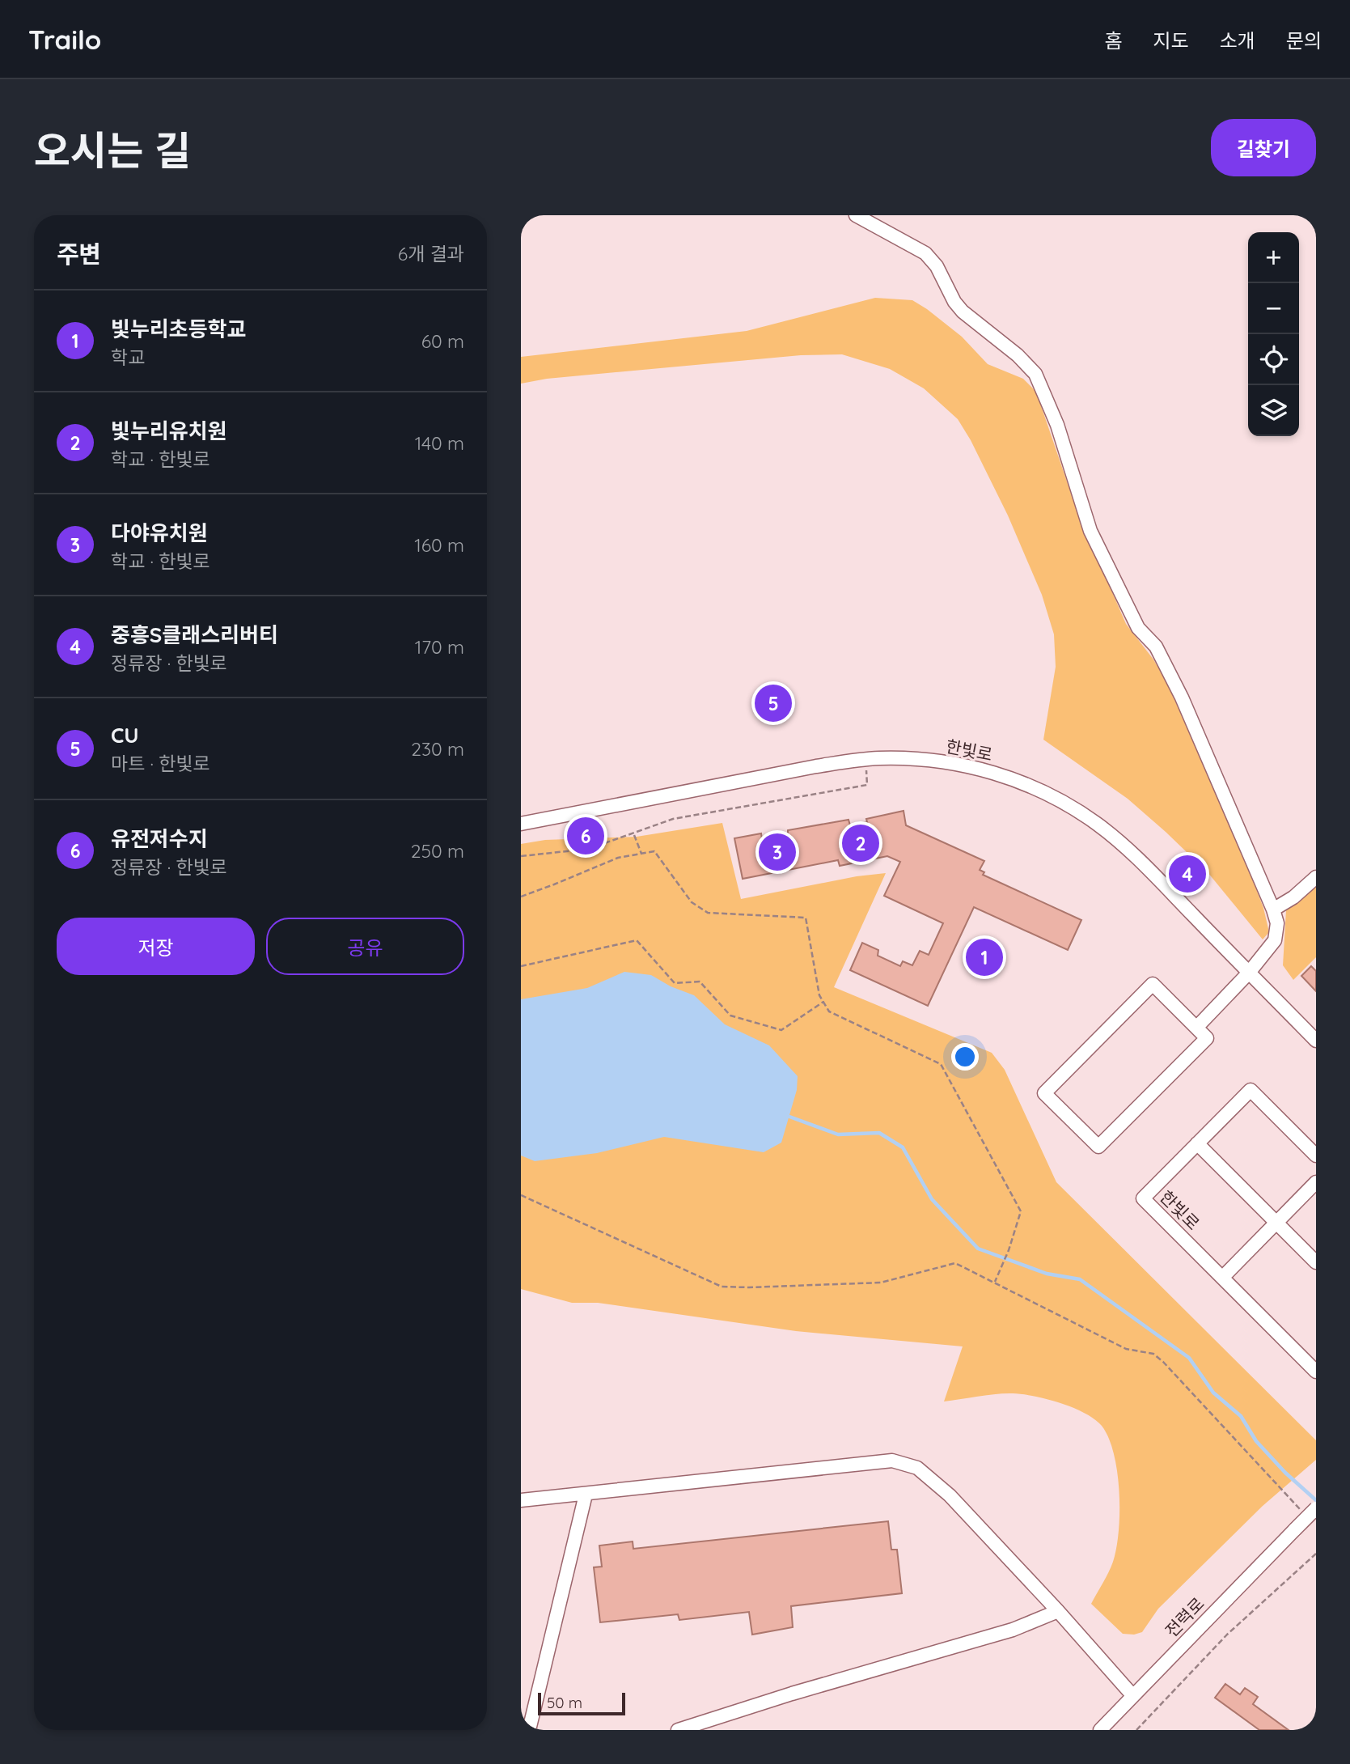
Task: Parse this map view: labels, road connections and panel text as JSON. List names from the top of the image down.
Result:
{
  "streets": {
    "street": ["한빛로", "전력로"]
  },
  "scale_bar": "50 m",
  "page": {
    "header": "Trailo",
    "nav": [
      "홈",
      "지도",
      "소개",
      "문의"
    ],
    "title": "오시는 길",
    "buttons": [
      "길찾기",
      ["저장", "공유"]
    ],
    "heading": ["주변", "6개 결과"],
    "map_buttons": ["+", "−"],
    "list": [
      {
        "mark": "1",
        "name": "빛누리초등학교",
        "note": "학교",
        "value": "60 m"
      },
      {
        "mark": "2",
        "name": "빛누리유치원",
        "note": "학교 · 한빛로",
        "value": "140 m"
      },
      {
        "mark": "3",
        "name": "다야유치원",
        "note": "학교 · 한빛로",
        "value": "160 m"
      },
      {
        "mark": "4",
        "name": "중흥S클래스리버티",
        "note": "정류장 · 한빛로",
        "value": "170 m"
      },
      {
        "mark": "5",
        "name": "CU",
        "note": "마트 · 한빛로",
        "value": "230 m"
      },
      {
        "mark": "6",
        "name": "유전저수지",
        "note": "정류장 · 한빛로",
        "value": "250 m"
      }
    ],
    "pins": [
      "5",
      "6",
      "2",
      "3",
      "4",
      "1"
    ],
    "scale": "50 m"
  }
}
